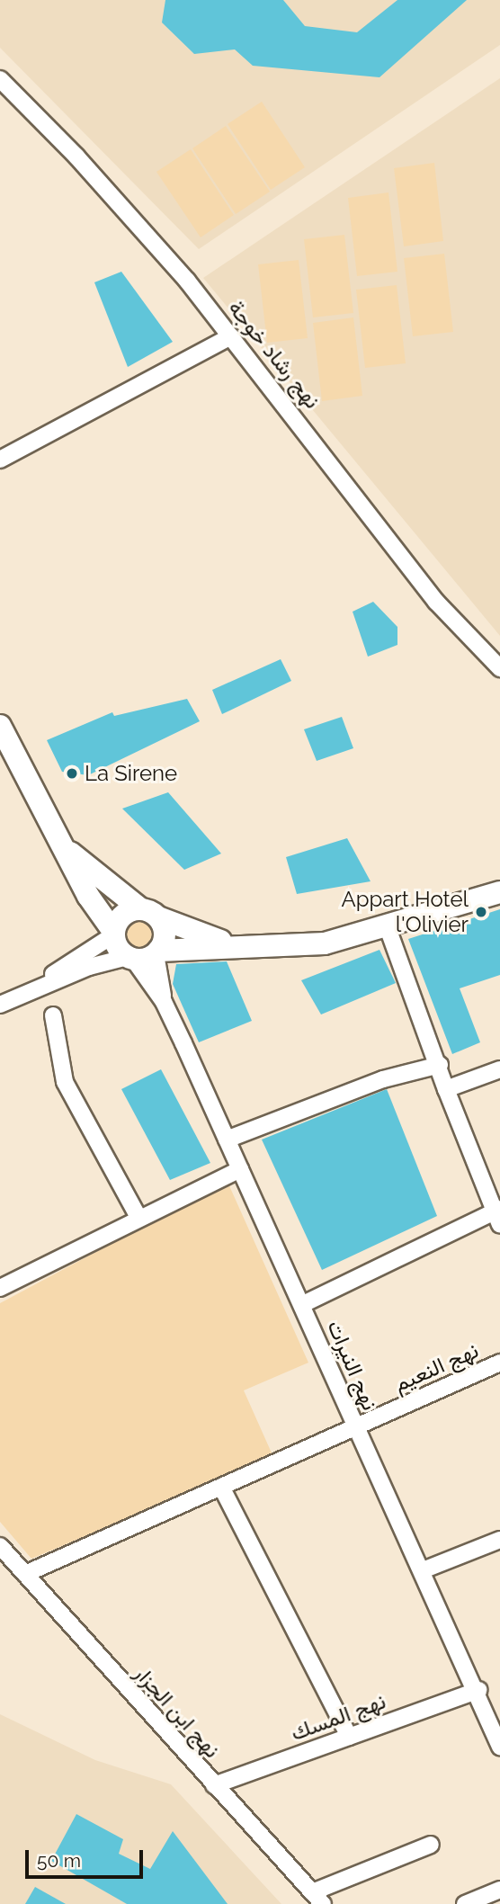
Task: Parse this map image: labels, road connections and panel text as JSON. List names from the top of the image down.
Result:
{
  "streets": {
    "street": [
      "نهج رشاد خوجة",
      "نهج النيرات",
      "نهج النعيم",
      "نهج ابن الجزار",
      "نهج المسك"
    ]
  },
  "crossings": [
    ["نهج النيرات", "نهج النعيم"],
    ["نهج النيرات", "نهج المسك"],
    ["نهج النعيم", "نهج ابن الجزار"],
    ["نهج ابن الجزار", "نهج المسك"]
  ],
  "places": ["La Sirene", "Appart Hotel l'Olivier"],
  "scale_bar": "50 m"
}
